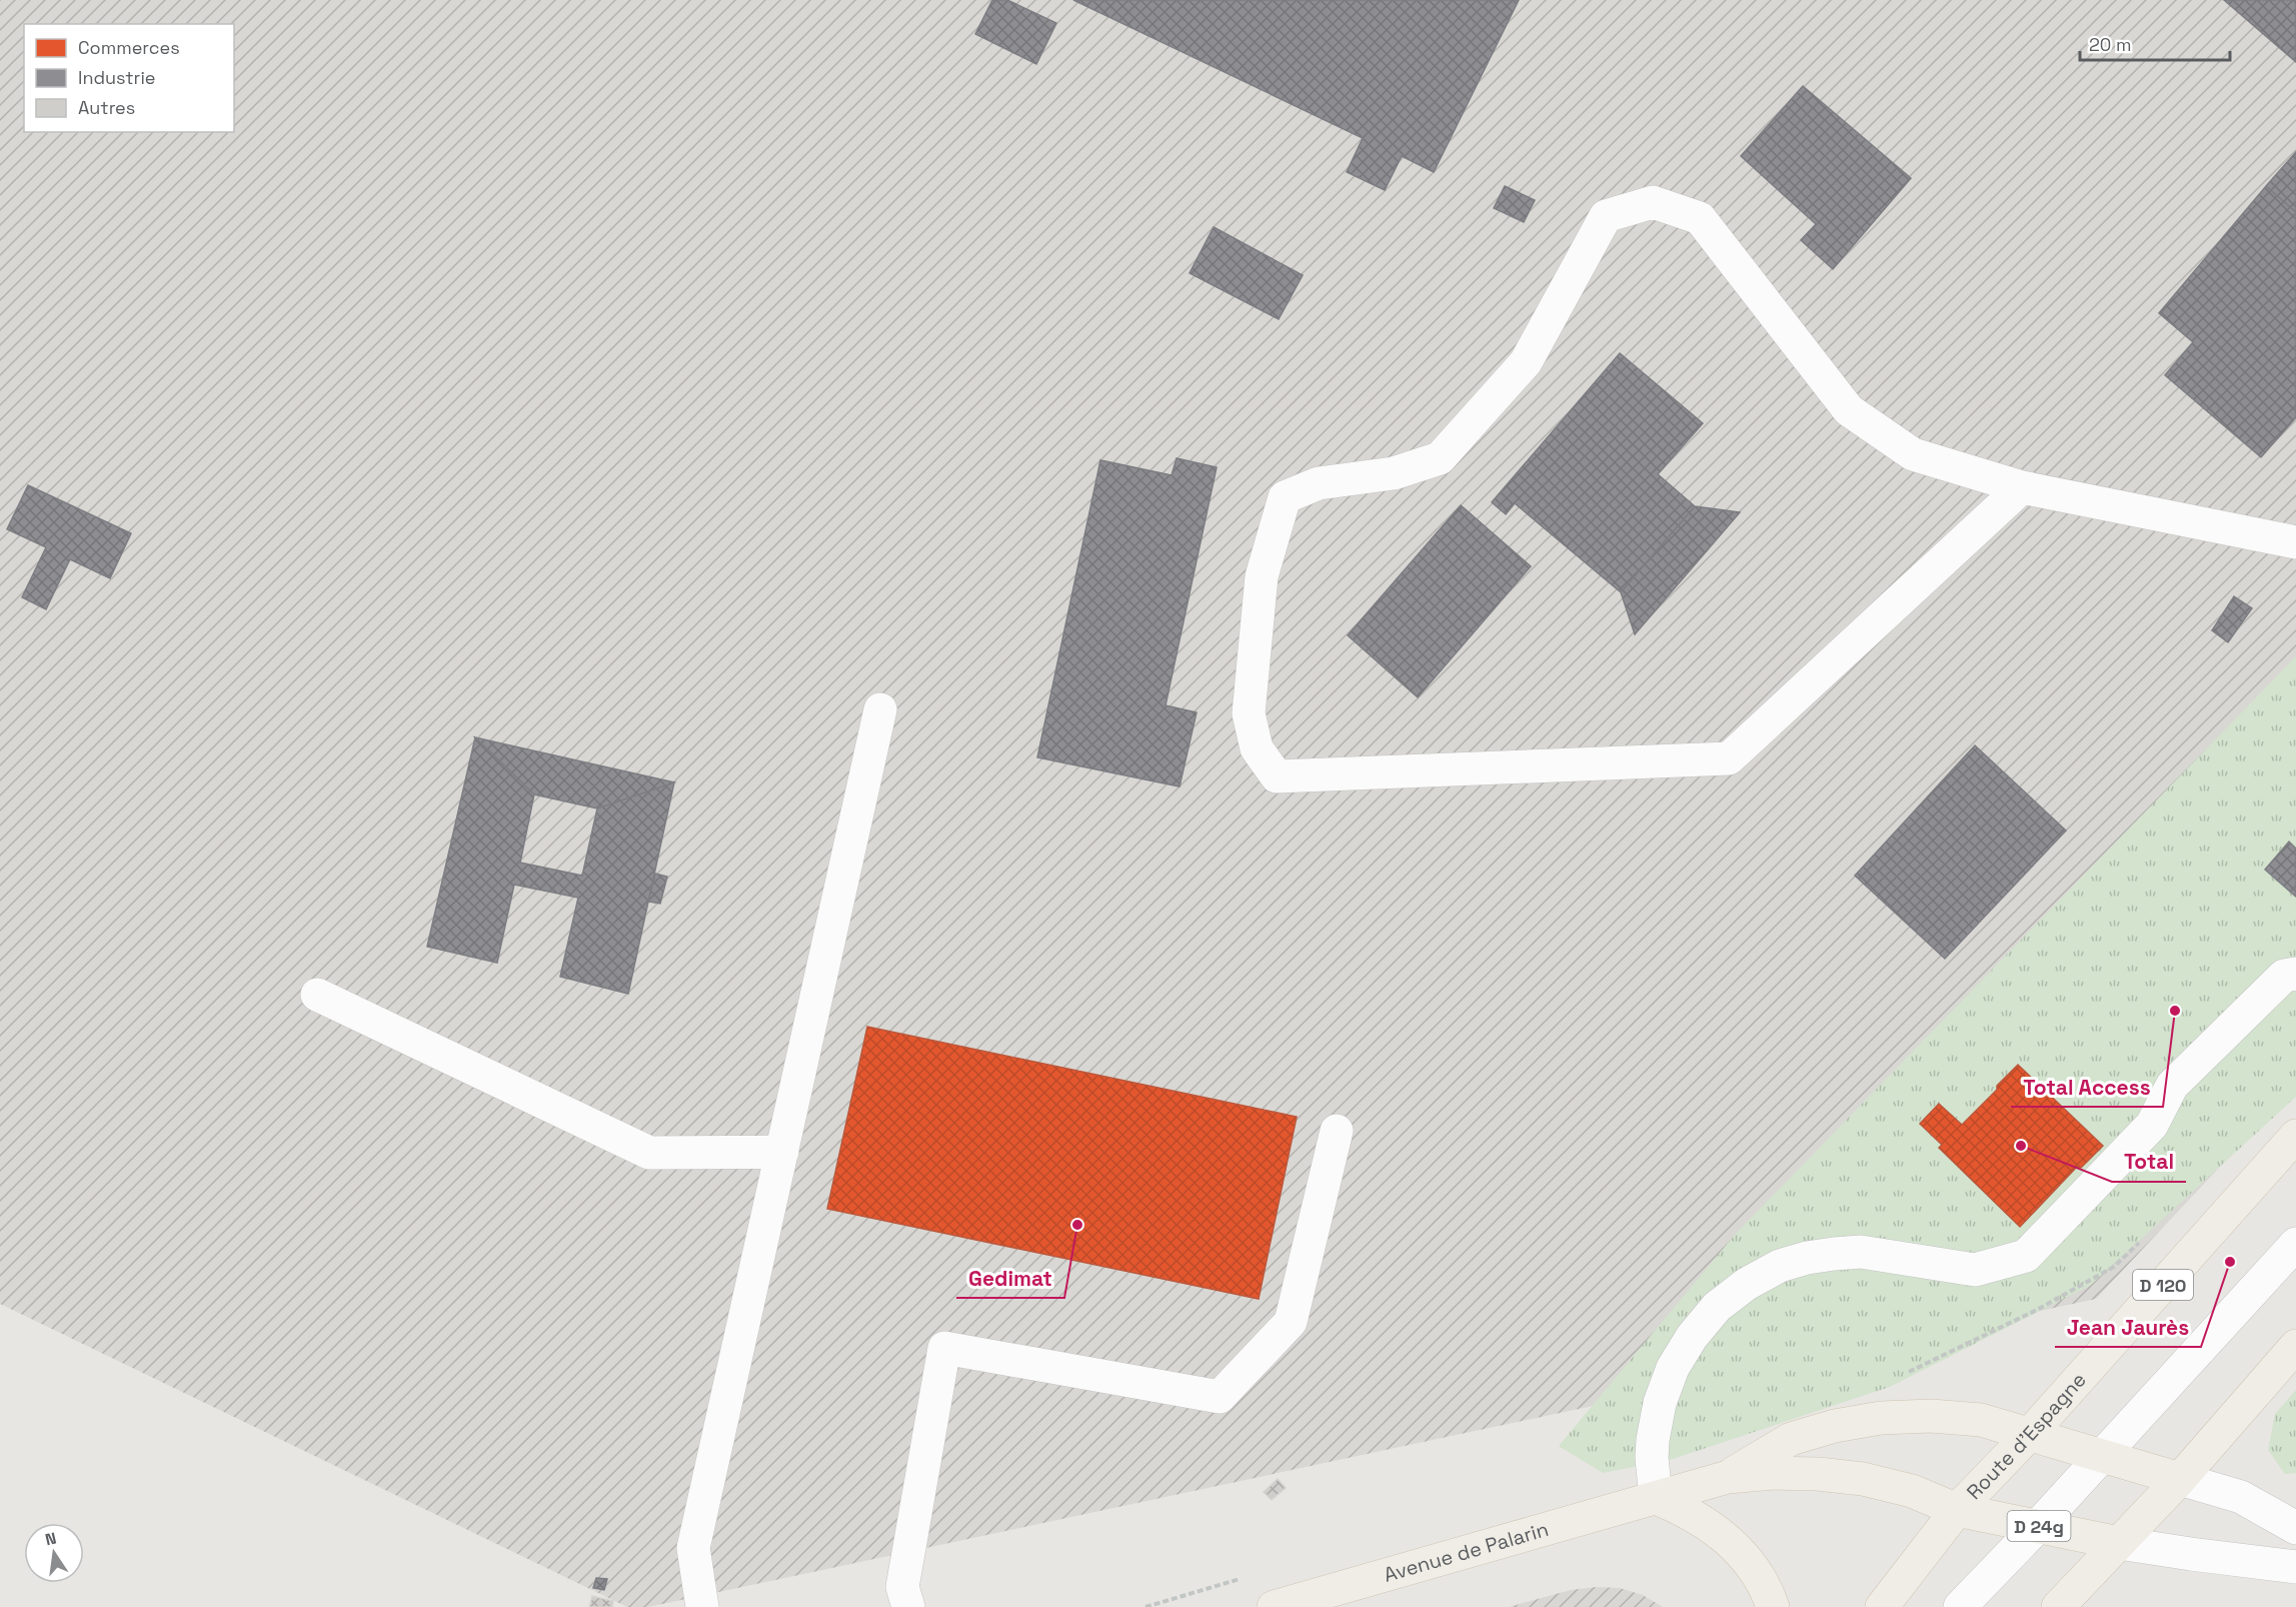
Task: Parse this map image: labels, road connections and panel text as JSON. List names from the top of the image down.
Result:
{
  "streets": {
    "main road": [
      "D 120",
      "Route d'Espagne",
      "D 24g",
      "Avenue de Palarin"
    ]
  },
  "crossings": [
    ["Route d'Espagne", "D 24g"],
    ["Route d'Espagne", "Avenue de Palarin"],
    ["D 24g", "Avenue de Palarin"]
  ],
  "places": [
    "Total Access",
    "Total",
    "Gedimat",
    "Jean Jaurès"
  ],
  "legend": ["Commerces", "Industrie", "Autres"],
  "scale_bar": "20 m",
  "north": "top"
}
